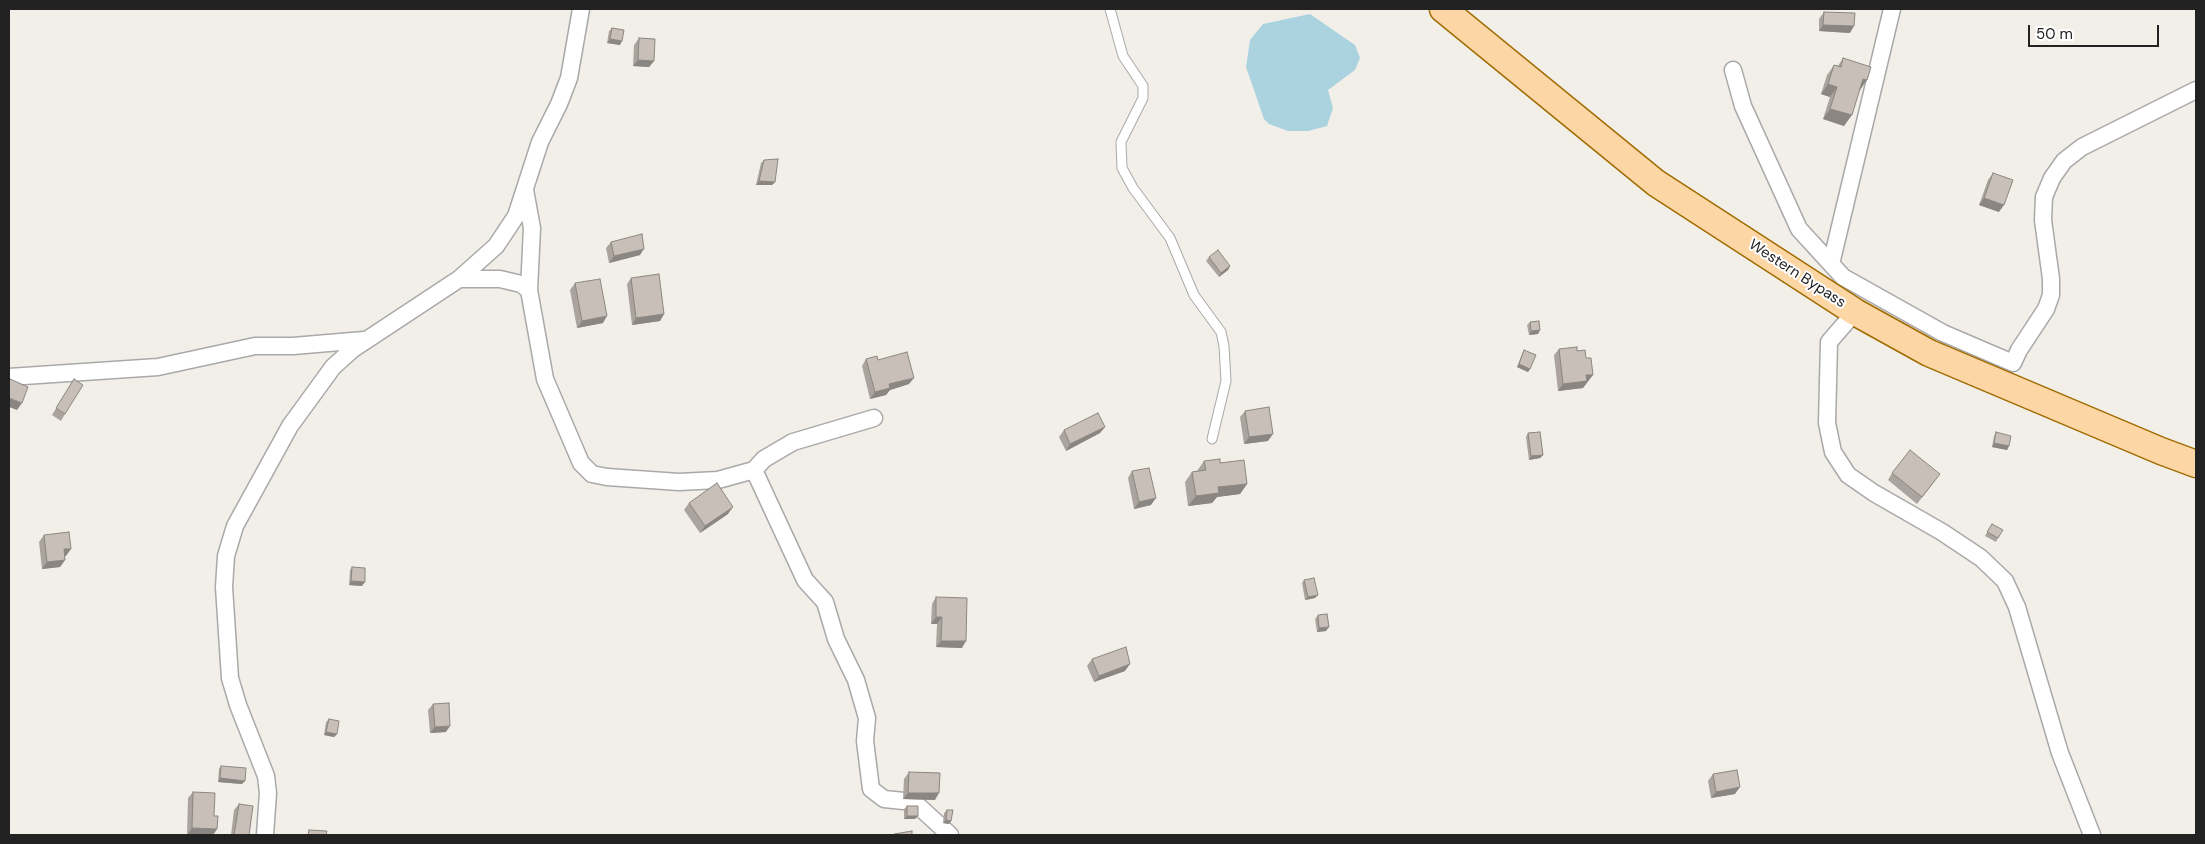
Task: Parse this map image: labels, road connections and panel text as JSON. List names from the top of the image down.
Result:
{
  "streets": {
    "main road": ["Western Bypass"]
  },
  "scale_bar": "50 m"
}
